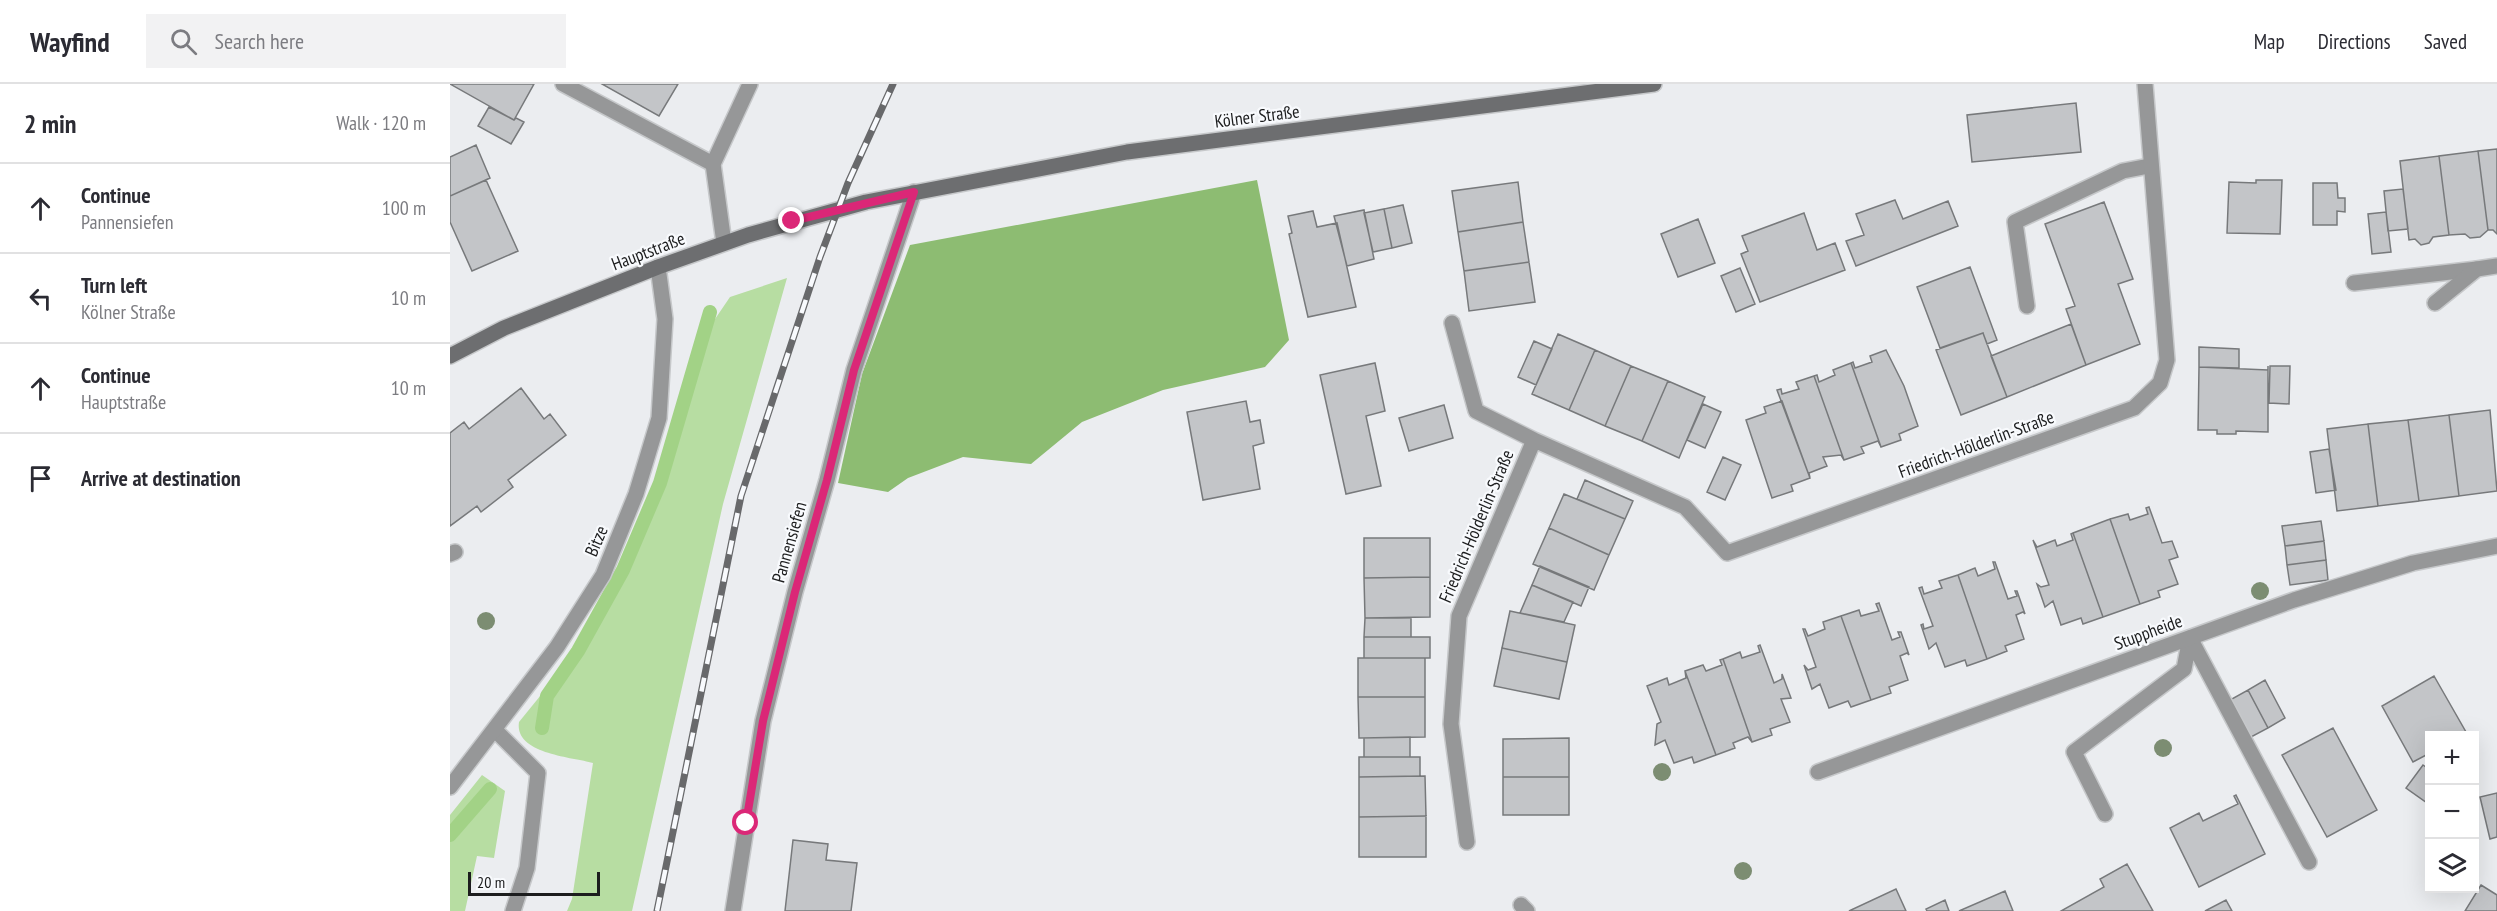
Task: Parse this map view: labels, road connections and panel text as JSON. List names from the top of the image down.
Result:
{
  "streets": {
    "main road": ["Kölner Straße", "Hauptstraße"],
    "street": [
      "Friedrich-Hölderlin-Straße",
      "Bitze",
      "Pannensiefen",
      "Stuppheide"
    ]
  },
  "crossings": [
    ["Kölner Straße", "Hauptstraße"],
    ["Kölner Straße", "Pannensiefen"],
    ["Hauptstraße", "Bitze"]
  ],
  "scale_bar": "20 m",
  "page": {
    "header": "Wayfind",
    "search": "Search here",
    "nav": ["Map", "Directions", "Saved"],
    "heading": ["2 min", "Walk · 120 m"],
    "list": [
      ["Continue", "Pannensiefen", "100 m"],
      ["Turn left", "Kölner Straße", "10 m"],
      ["Continue", "Hauptstraße", "10 m"],
      "Arrive at destination"
    ],
    "map_buttons": ["+", "−"],
    "scale": "20 m"
  }
}
